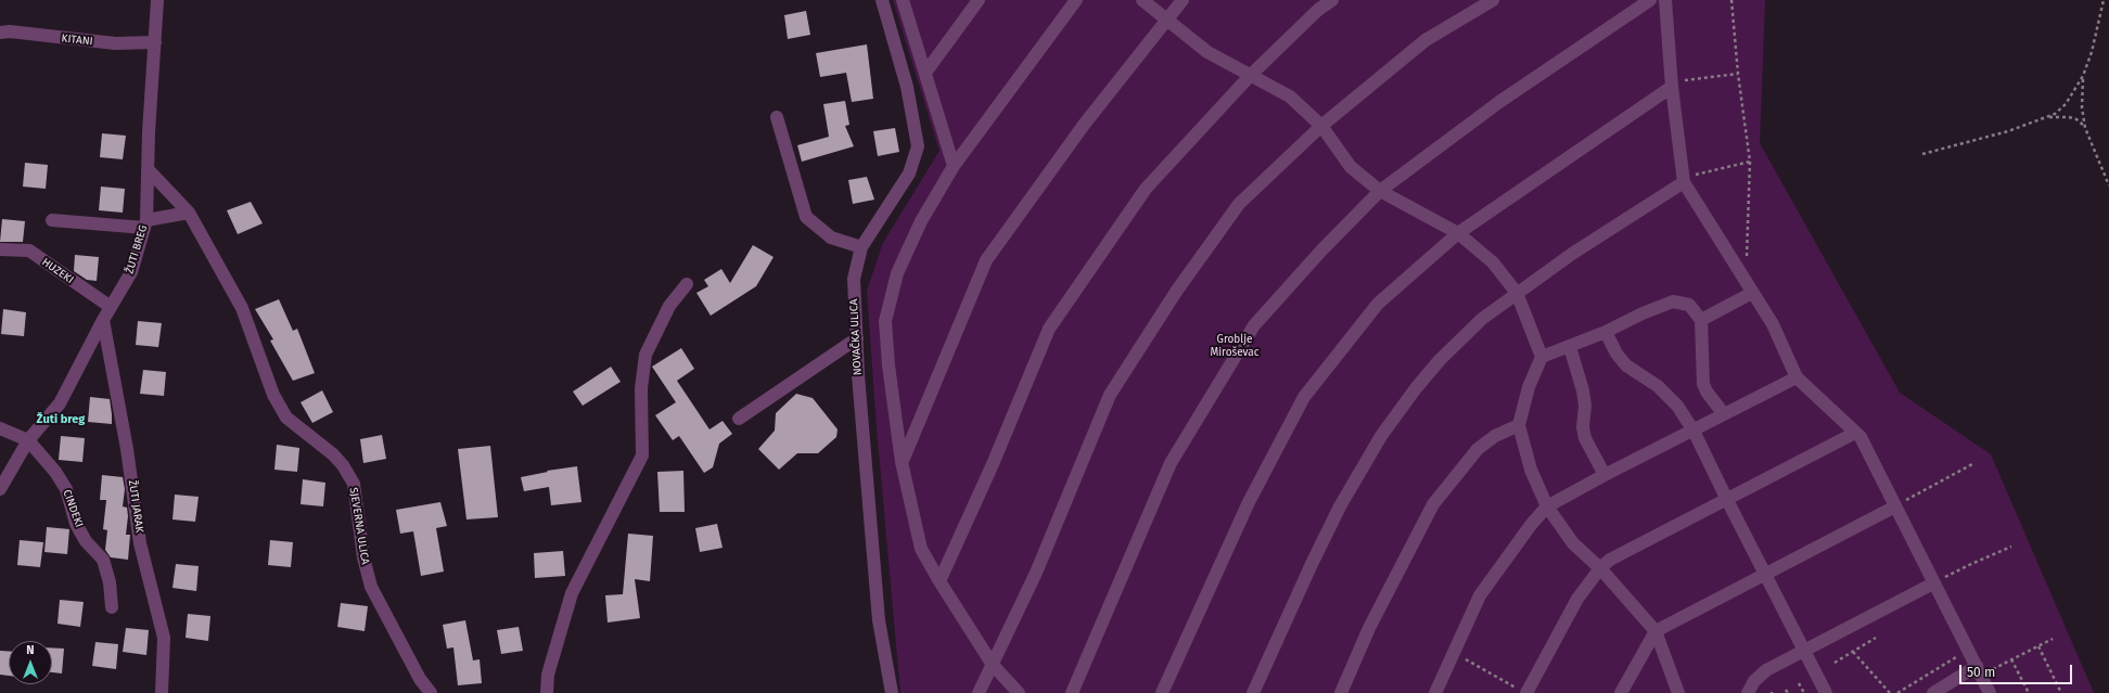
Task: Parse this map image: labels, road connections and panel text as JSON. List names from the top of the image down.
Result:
{
  "streets": {
    "street": [
      "KITANI",
      "ŽUTI BREG",
      "HUZEKI",
      "NOVAČKA ULICA",
      "ŽUTI JARAK",
      "CINDEKI",
      "SJEVERNA ULICA"
    ]
  },
  "crossings": [
    ["KITANI", "ŽUTI BREG"],
    ["ŽUTI BREG", "HUZEKI"],
    ["ŽUTI BREG", "ŽUTI JARAK"],
    ["ŽUTI BREG", "CINDEKI"],
    ["ŽUTI BREG", "SJEVERNA ULICA"]
  ],
  "districts": ["Žuti breg"],
  "parks": ["Groblje Miroševac"],
  "scale_bar": "50 m",
  "north": "top"
}
